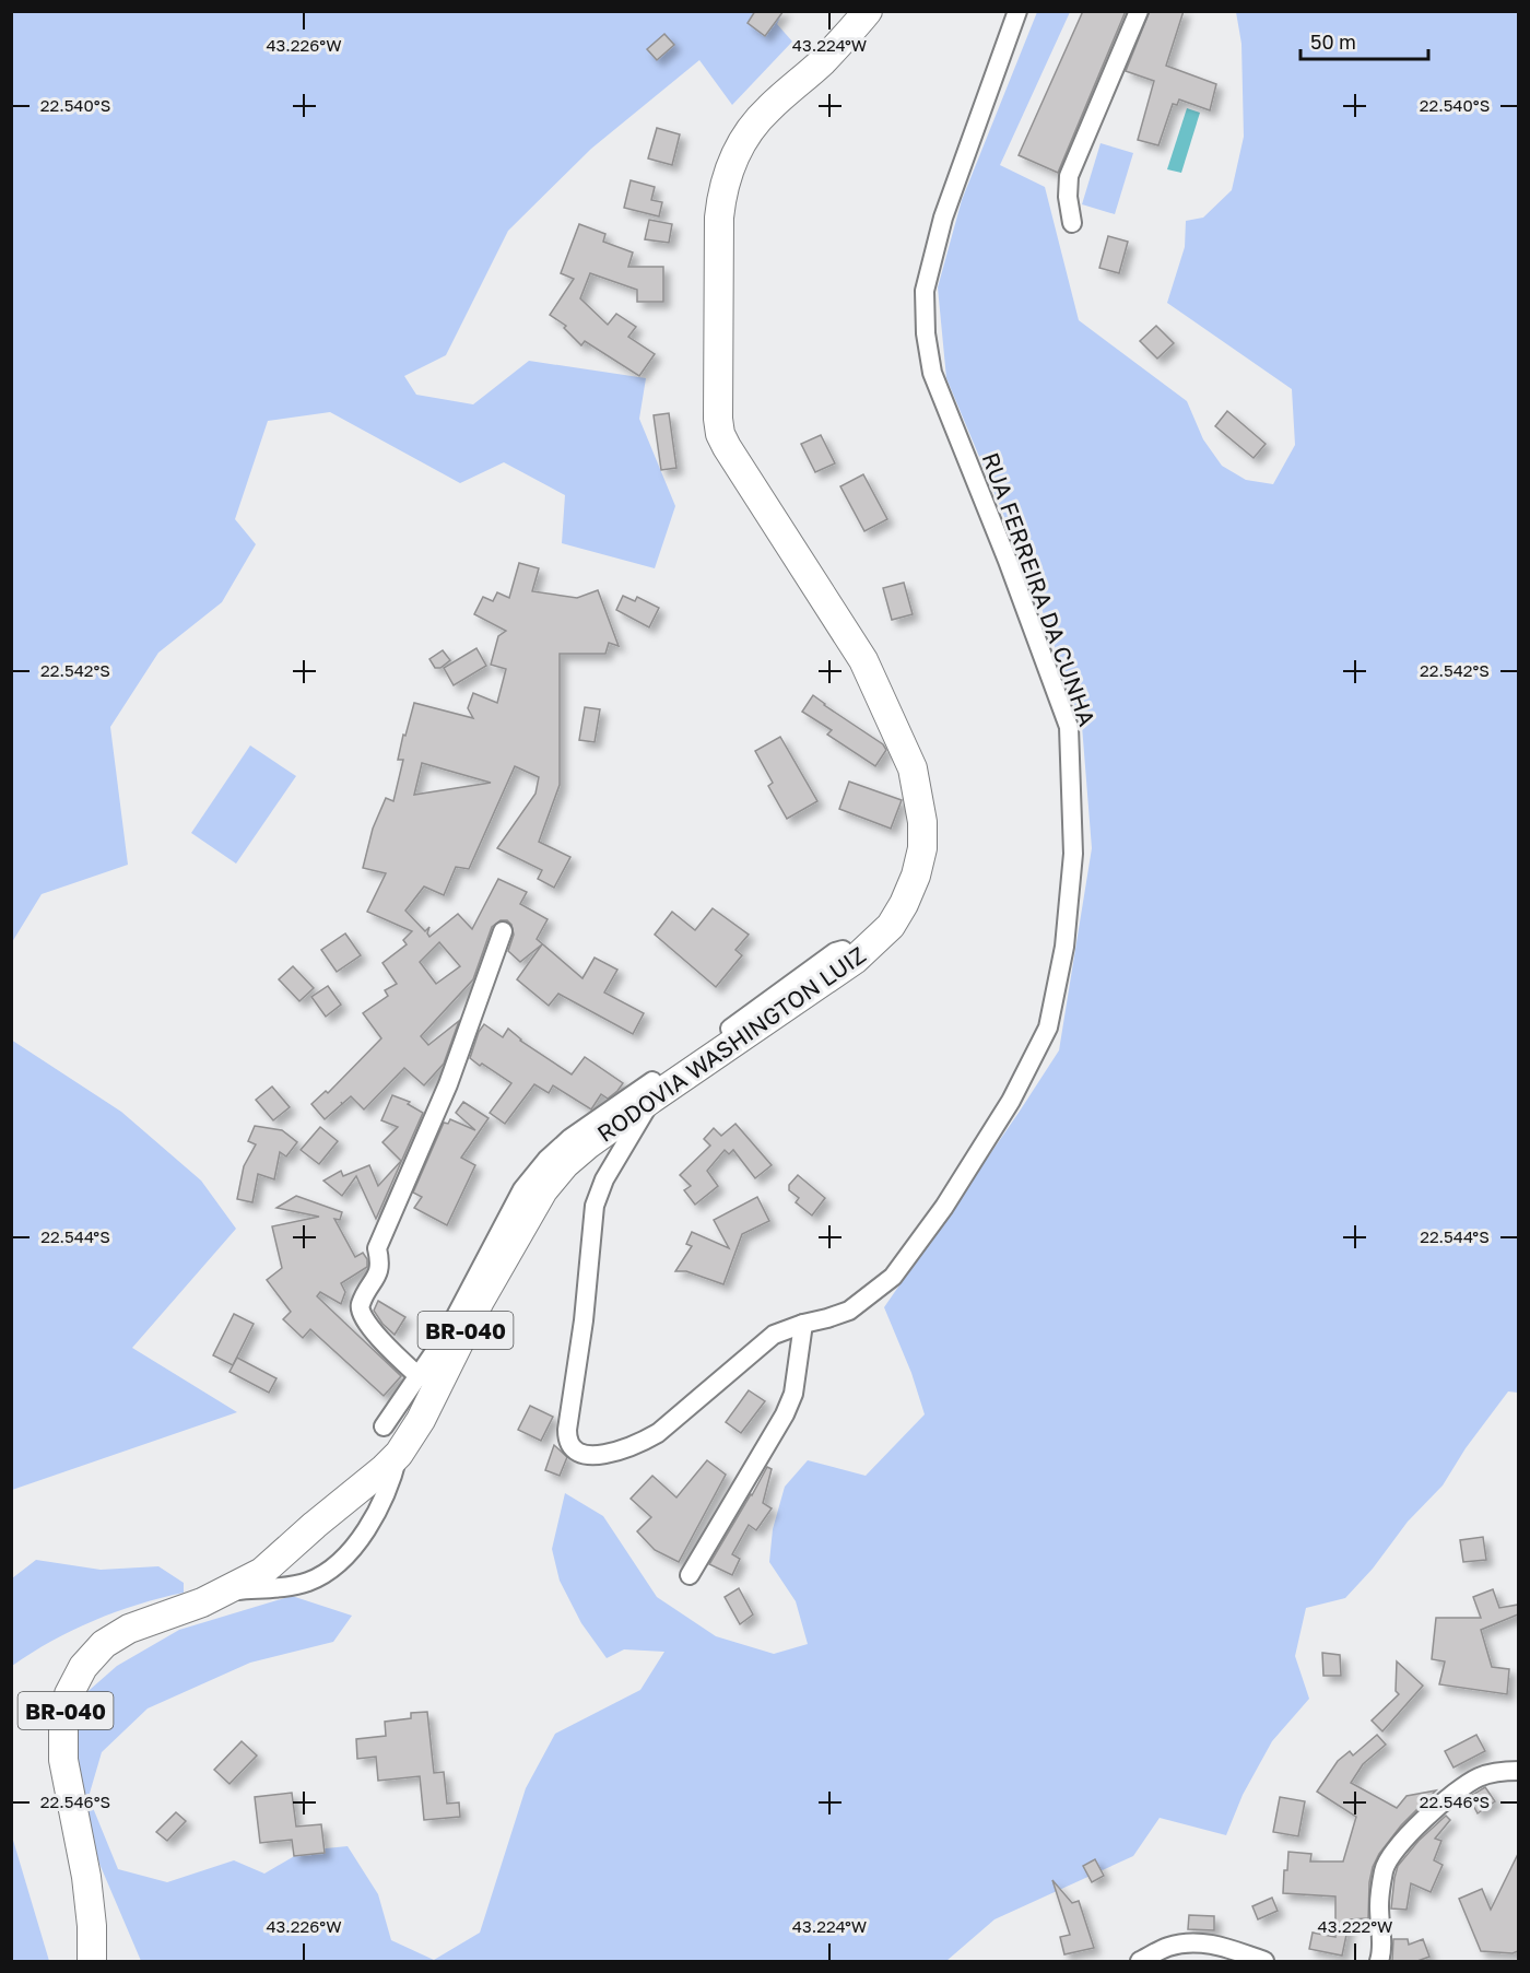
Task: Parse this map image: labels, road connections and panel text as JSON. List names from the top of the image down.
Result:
{
  "streets": {
    "highway": ["RODOVIA WASHINGTON LUIZ", "BR-040"],
    "street": ["RUA FERREIRA DA CUNHA"]
  },
  "crossings": [
    ["RUA FERREIRA DA CUNHA", "RODOVIA WASHINGTON LUIZ"]
  ],
  "scale_bar": "50 m",
  "coordinates": [
    "43.226°W",
    "43.224°W",
    "22.540°S",
    "22.542°S",
    "22.544°S",
    "22.546°S",
    "43.222°W"
  ]
}
